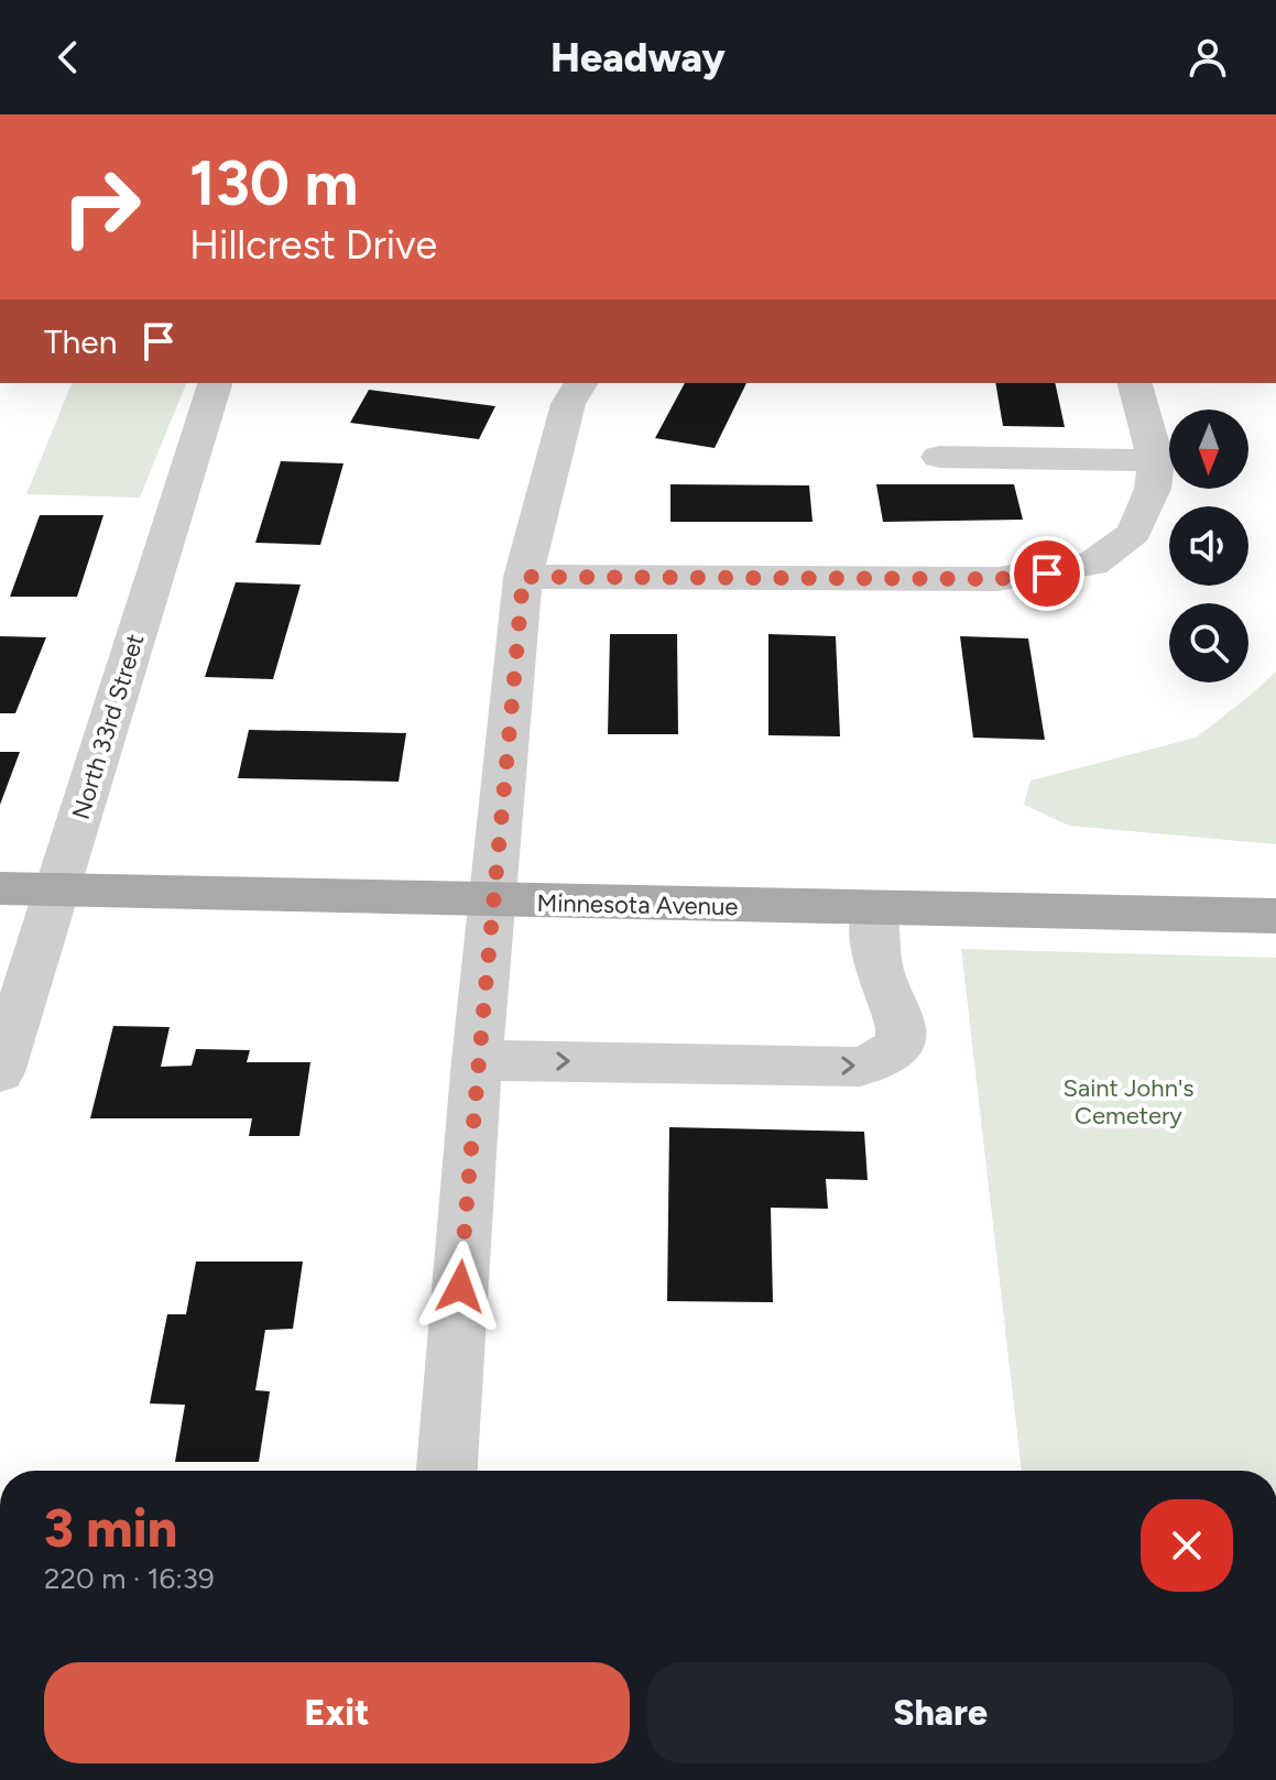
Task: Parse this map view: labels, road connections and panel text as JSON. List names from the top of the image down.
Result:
{
  "streets": {
    "main road": ["Minnesota Avenue"],
    "street": ["North 33rd Street"]
  },
  "crossings": [
    ["North 33rd Street", "Minnesota Avenue"]
  ],
  "parks": ["Saint John's Cemetery"],
  "north": "bottom",
  "page": {
    "header": "Headway",
    "turn": ["130 m", "Hillcrest Drive"],
    "then": "Then",
    "heading": ["3 min", "220 m · 16:39"],
    "buttons": ["Exit", "Share"]
  }
}
